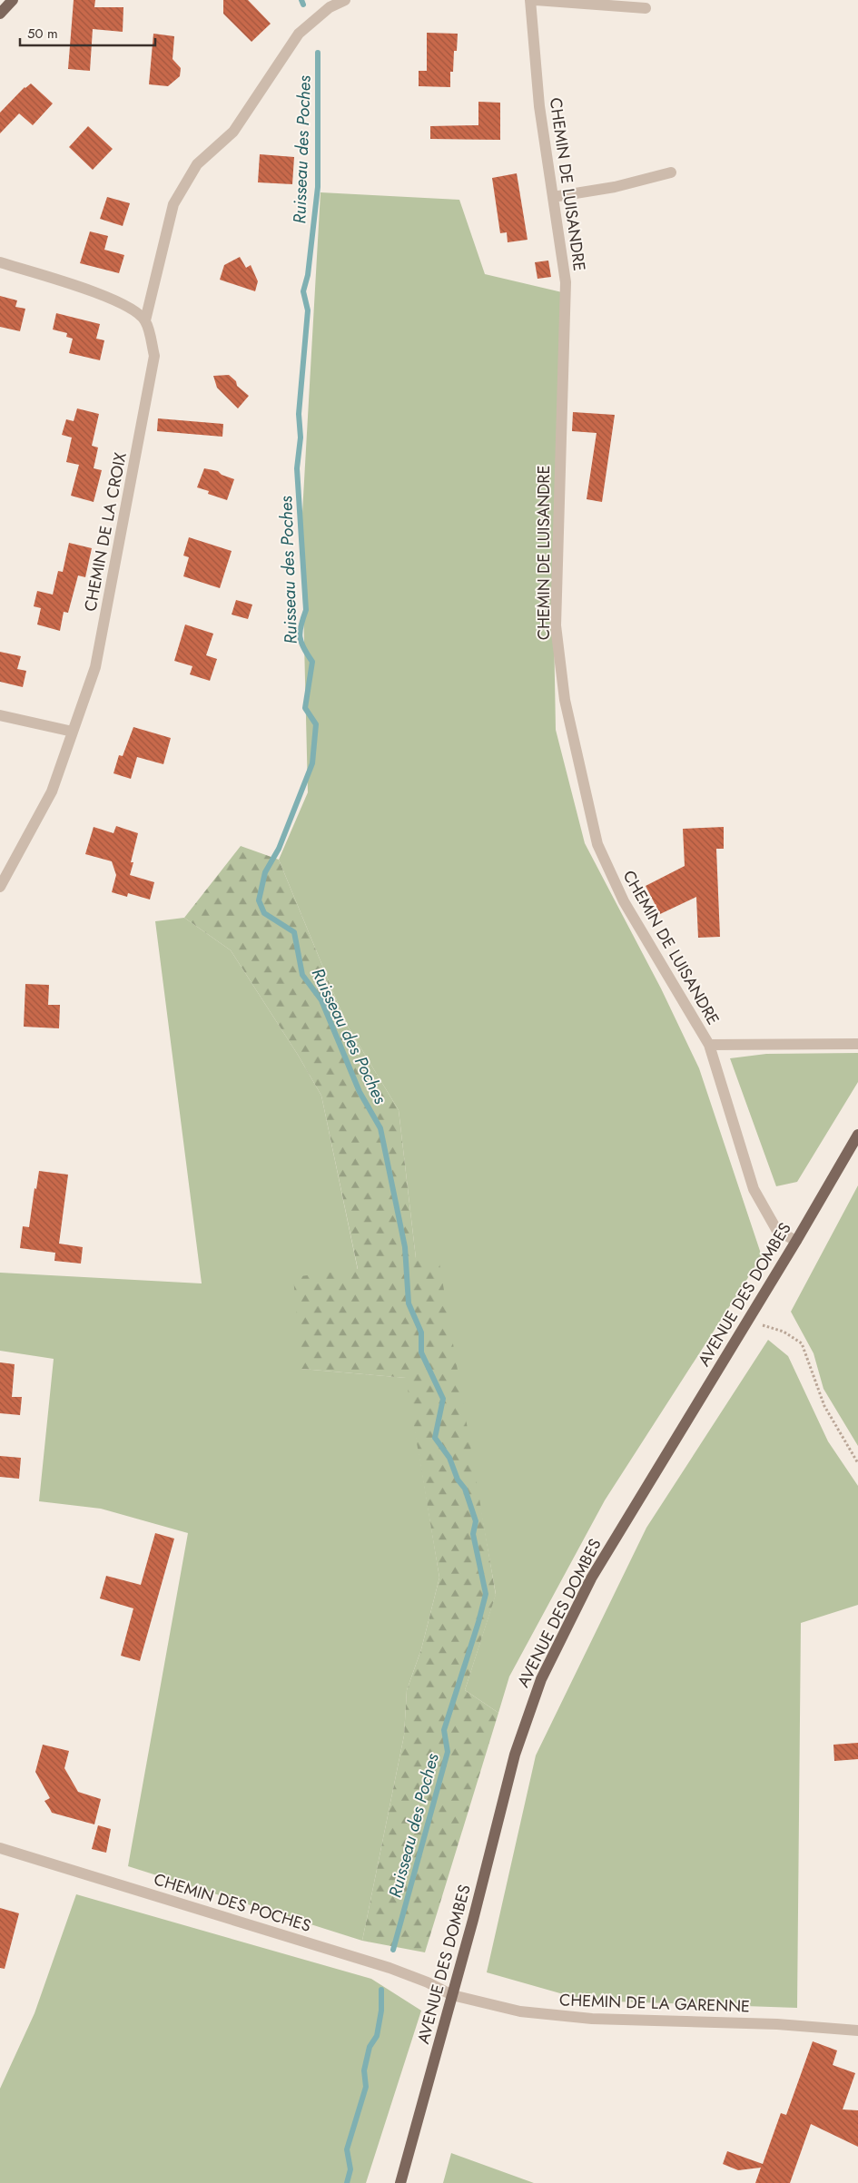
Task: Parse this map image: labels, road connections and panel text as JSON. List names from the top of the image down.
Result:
{
  "streets": {
    "main road": ["AVENUE DES DOMBES"],
    "street": [
      "CHEMIN DE LUISANDRE",
      "CHEMIN DE LA CROIX",
      "CHEMIN DES POCHES",
      "CHEMIN DE LA GARENNE"
    ]
  },
  "crossings": [
    ["CHEMIN DE LUISANDRE", "AVENUE DES DOMBES"],
    ["AVENUE DES DOMBES", "CHEMIN DES POCHES"],
    ["AVENUE DES DOMBES", "CHEMIN DE LA GARENNE"],
    ["CHEMIN DES POCHES", "CHEMIN DE LA GARENNE"]
  ],
  "water": ["Ruisseau des Poches"],
  "scale_bar": "50 m"
}
